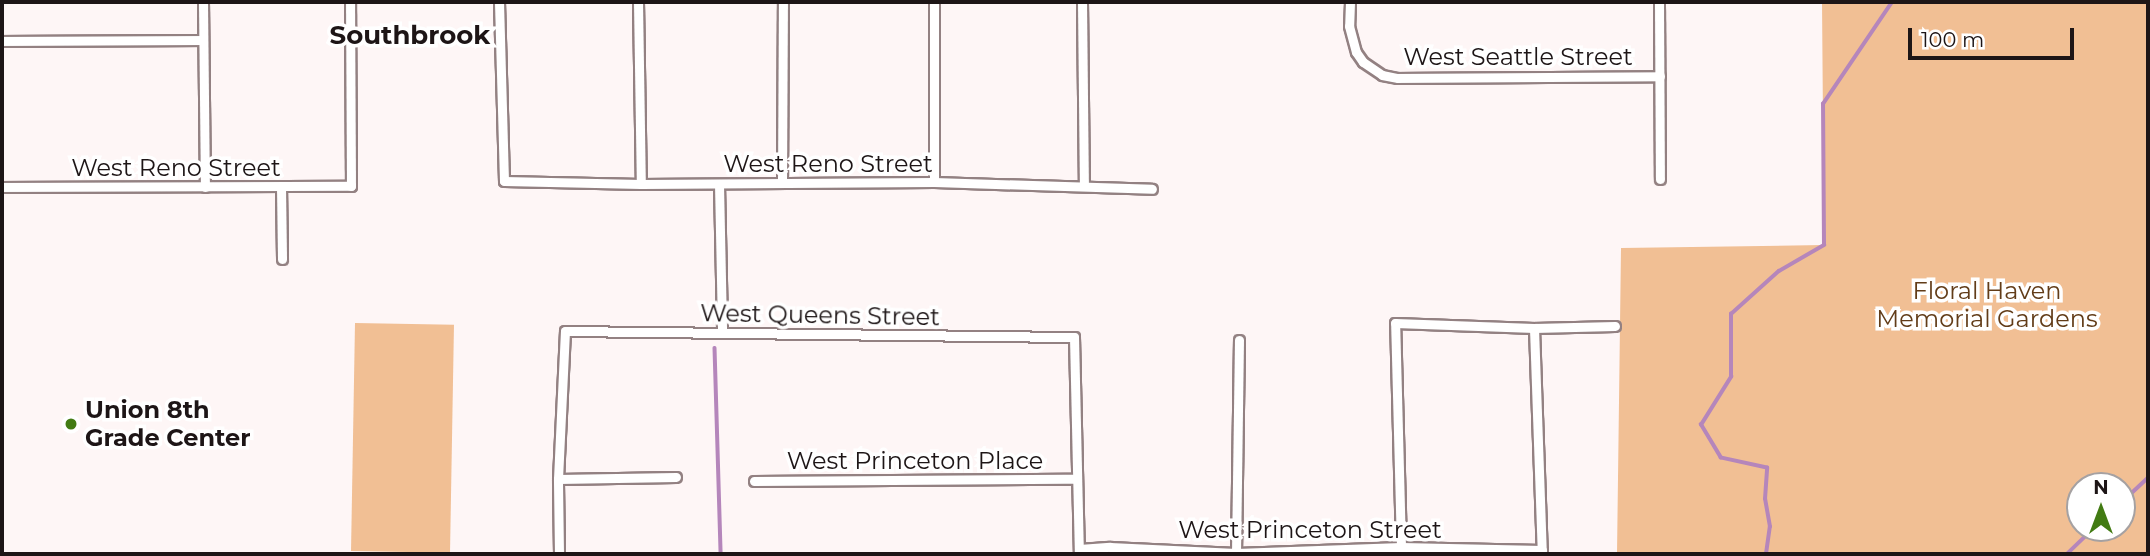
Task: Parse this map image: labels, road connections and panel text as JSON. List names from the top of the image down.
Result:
{
  "streets": {
    "street": [
      "West Seattle Street",
      "West Reno Street",
      "West Queens Street",
      "West Princeton Place",
      "West Princeton Street"
    ]
  },
  "crossings": [
    ["West Queens Street", "West Princeton Place"]
  ],
  "districts": ["Southbrook"],
  "parks": ["Floral Haven Memorial Gardens"],
  "places": ["Union 8th Grade Center"],
  "scale_bar": "100 m",
  "north": "top"
}
